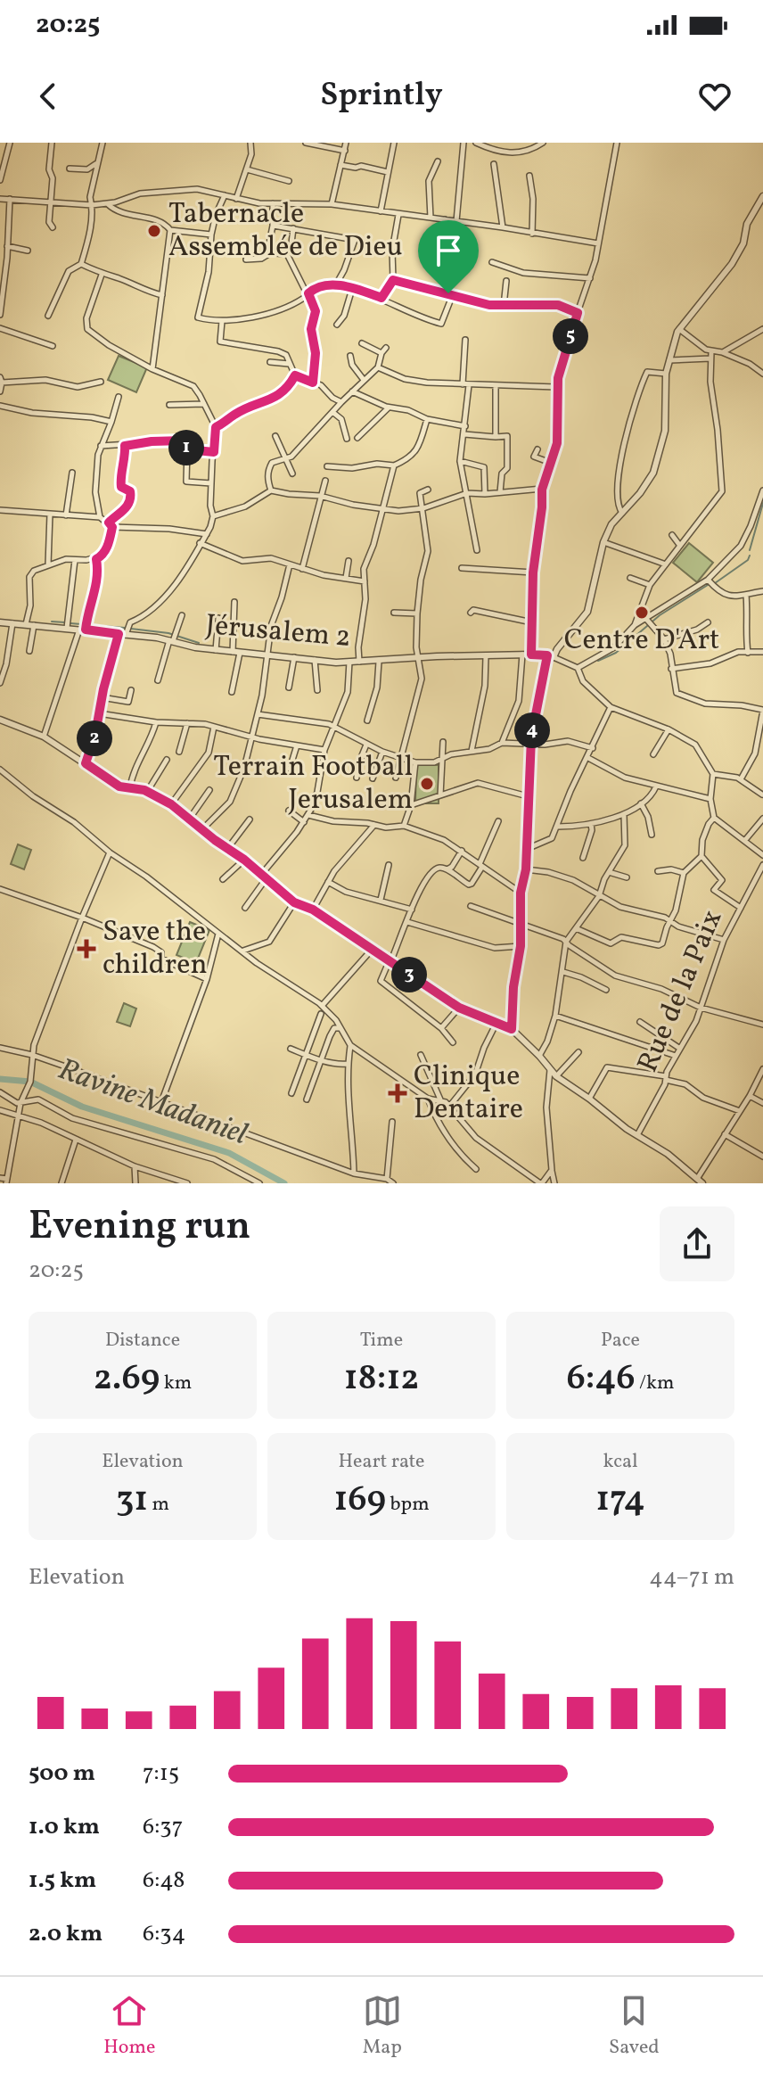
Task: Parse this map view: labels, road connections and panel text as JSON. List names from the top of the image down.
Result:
{
  "streets": {
    "street": ["Jérusalem 2", "Rue de la Paix"]
  },
  "water": ["Ravine Madaniel"],
  "places": {
    "other": ["Tabernacle Assemblée de Dieu", "Centre D'Art", "Terrain Football Jerusalem"],
    "health": ["Save the children", "Clinique Dentaire"]
  },
  "page": {
    "status": "20:25",
    "header": "Sprintly",
    "pins": [
      "5",
      "1",
      "4",
      "2",
      "3"
    ],
    "heading": ["Evening run", "20:25"],
    "stats": [
      ["Distance", "2.69 km"],
      ["Time", "18:12"],
      ["Pace", "6:46 /km"],
      ["Elevation", "31 m"],
      ["Heart rate", "169 bpm"],
      ["kcal", "174"]
    ],
    "chart": ["Elevation", "44–71 m"],
    "list": [
      {
        "name": "500 m",
        "note": "7:15"
      },
      {
        "name": "1.0 km",
        "note": "6:37"
      },
      {
        "name": "1.5 km",
        "note": "6:48"
      },
      {
        "name": "2.0 km",
        "note": "6:34"
      }
    ],
    "tabs": ["Home", "Map", "Saved"]
  }
}
